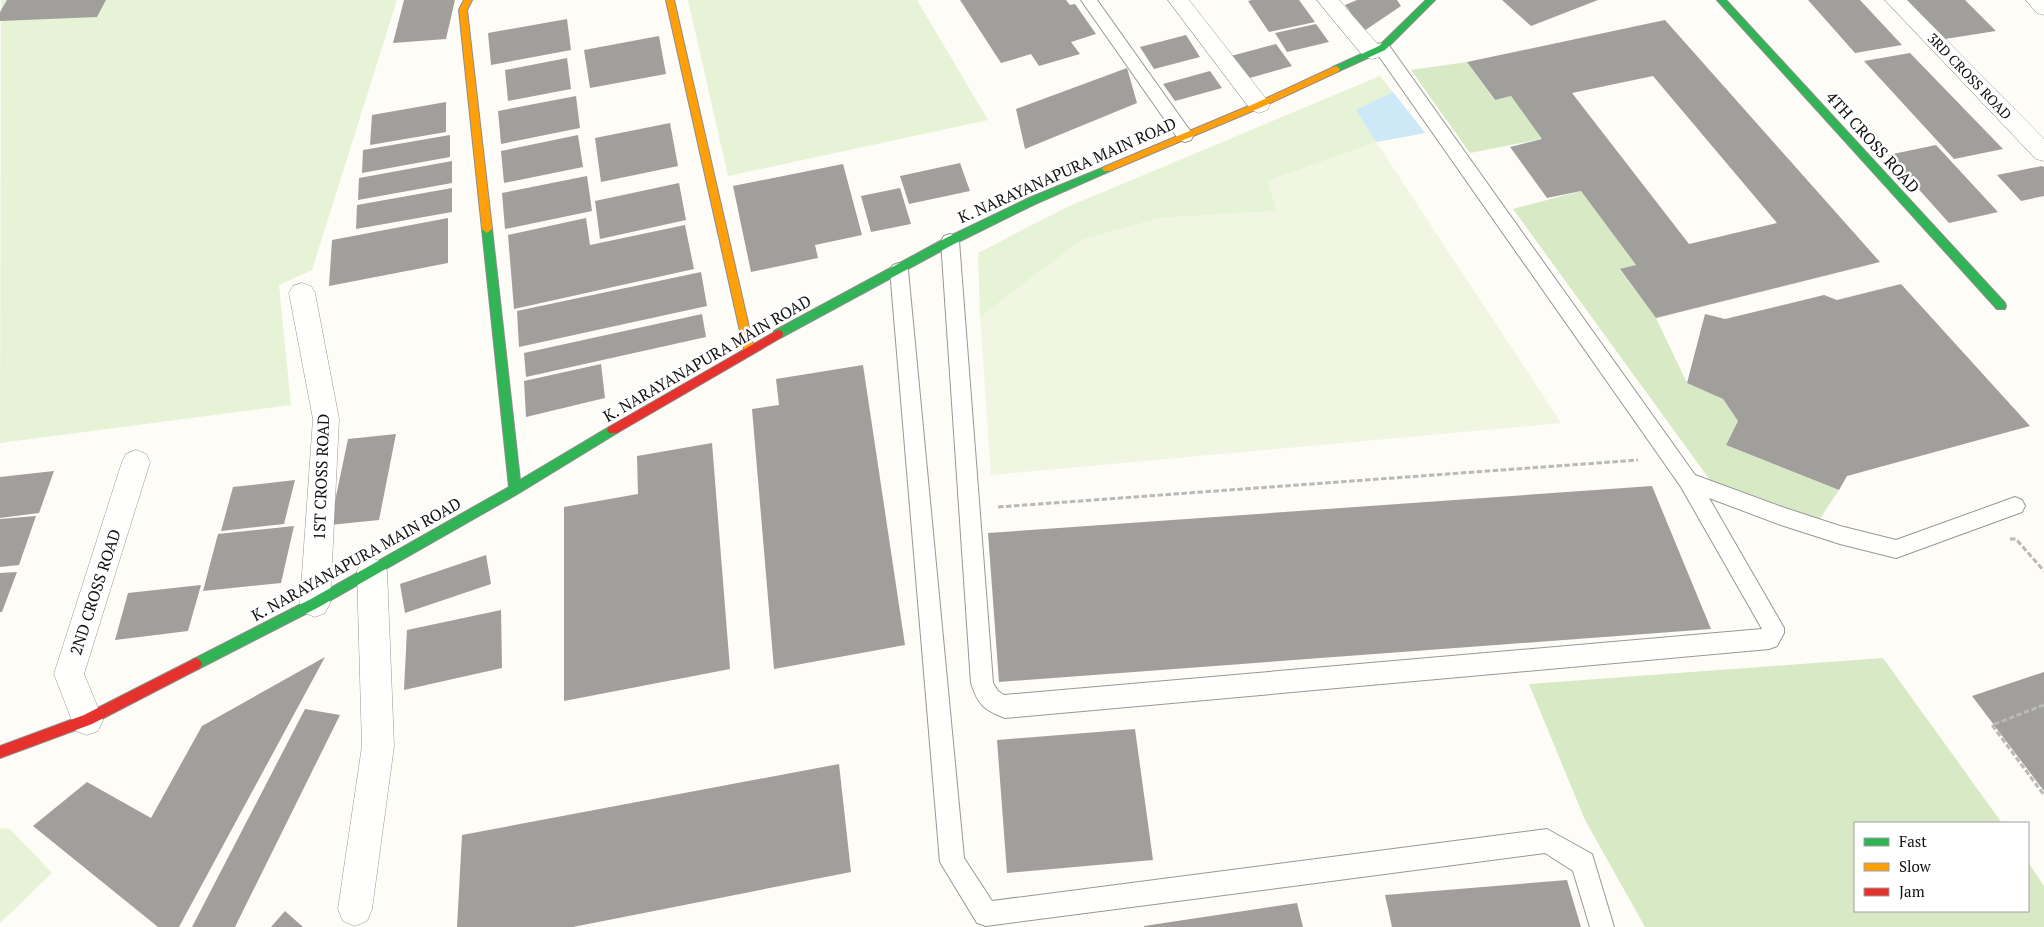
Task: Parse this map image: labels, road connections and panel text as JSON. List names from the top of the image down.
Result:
{
  "streets": {
    "street": [
      "3RD CROSS ROAD",
      "4TH CROSS ROAD",
      "K. NARAYANAPURA MAIN ROAD",
      "1ST CROSS ROAD",
      "2ND CROSS ROAD"
    ]
  },
  "crossings": [
    ["K. NARAYANAPURA MAIN ROAD", "1ST CROSS ROAD"],
    ["K. NARAYANAPURA MAIN ROAD", "2ND CROSS ROAD"]
  ],
  "legend": ["Fast", "Slow", "Jam"]
}
